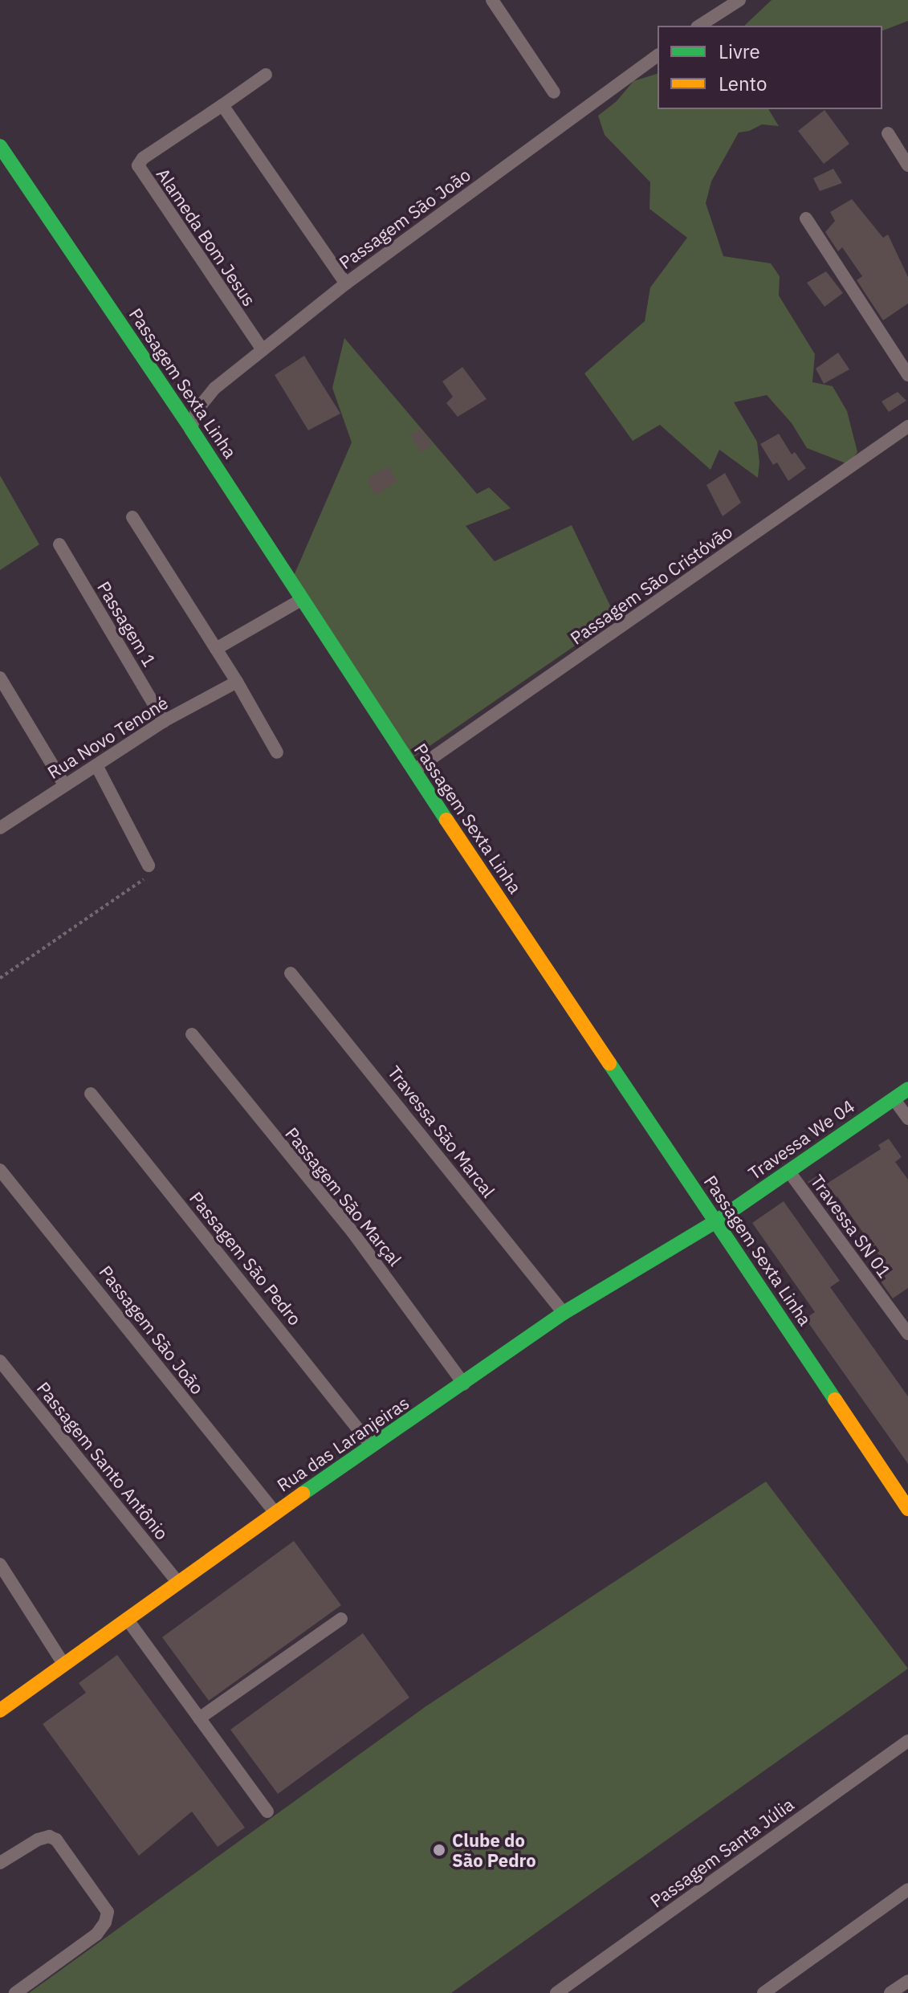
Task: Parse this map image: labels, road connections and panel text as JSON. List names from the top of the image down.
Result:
{
  "streets": {
    "street": [
      "Passagem São João",
      "Alameda Bom Jesus",
      "Passagem Sexta Linha",
      "Passagem São Cristóvão",
      "Passagem 1",
      "Rua Novo Tenoné",
      "Travessa São Marcal",
      "Travessa We 04",
      "Passagem São Marçal",
      "Travessa SN 01",
      "Passagem São Pedro",
      "Rua das Laranjeiras",
      "Passagem Santo Antônio",
      "Passagem Santa Júlia"
    ]
  },
  "crossings": [
    ["Passagem São João", "Alameda Bom Jesus"],
    ["Passagem São João", "Passagem Sexta Linha"],
    ["Passagem São João", "Rua das Laranjeiras"],
    ["Passagem Sexta Linha", "Passagem São Cristóvão"],
    ["Passagem Sexta Linha", "Travessa We 04"],
    ["Passagem Sexta Linha", "Rua das Laranjeiras"],
    ["Passagem 1", "Rua Novo Tenoné"],
    ["Travessa São Marcal", "Rua das Laranjeiras"],
    ["Travessa We 04", "Travessa SN 01"],
    ["Travessa We 04", "Rua das Laranjeiras"],
    ["Passagem São Marçal", "Rua das Laranjeiras"],
    ["Passagem São Pedro", "Rua das Laranjeiras"],
    ["Rua das Laranjeiras", "Passagem Santo Antônio"]
  ],
  "places": ["Clube do São Pedro"],
  "legend": ["Livre", "Lento"]
}
